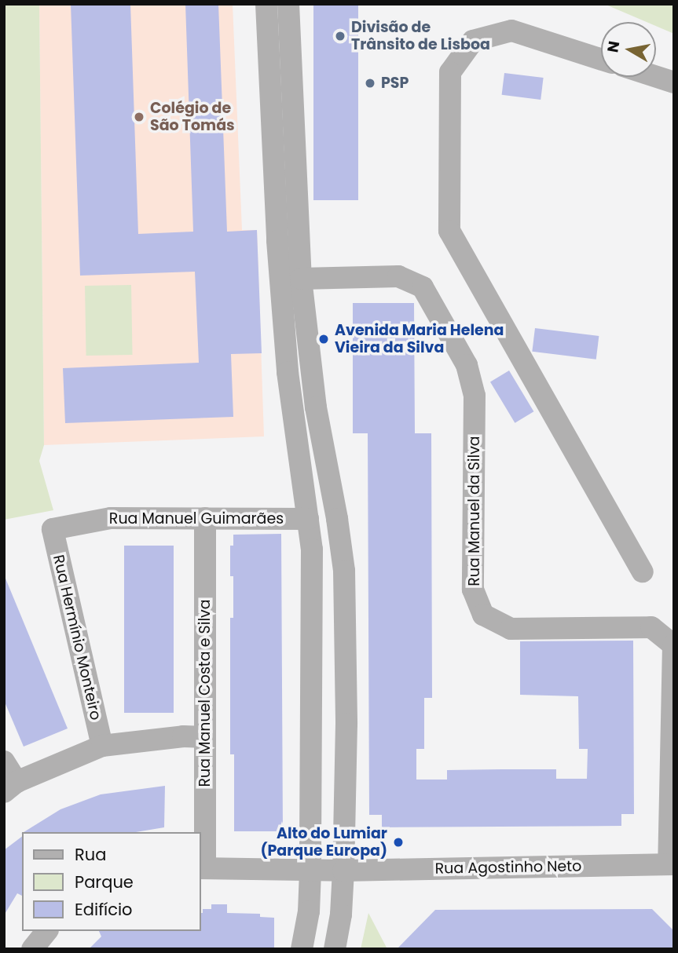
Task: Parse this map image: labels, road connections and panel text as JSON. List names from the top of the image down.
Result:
{
  "streets": {
    "street": [
      "Rua Manuel da Silva",
      "Rua Manuel Guimarães",
      "Rua Hermínio Monteiro",
      "Rua Manuel Costa e Silva",
      "Rua Agostinho Neto"
    ]
  },
  "crossings": [
    ["Rua Manuel Guimarães", "Rua Hermínio Monteiro"],
    ["Rua Manuel Guimarães", "Rua Manuel Costa e Silva"],
    ["Rua Manuel Costa e Silva", "Rua Agostinho Neto"]
  ],
  "places": [
    "Divisão de Trânsito de Lisboa",
    "PSP",
    "Colégio de São Tomás",
    "Avenida Maria Helena Vieira da Silva",
    "Alto do Lumiar (Parque Europa)"
  ],
  "legend": ["Rua", "Parque", "Edifício"],
  "north": "left"
}
